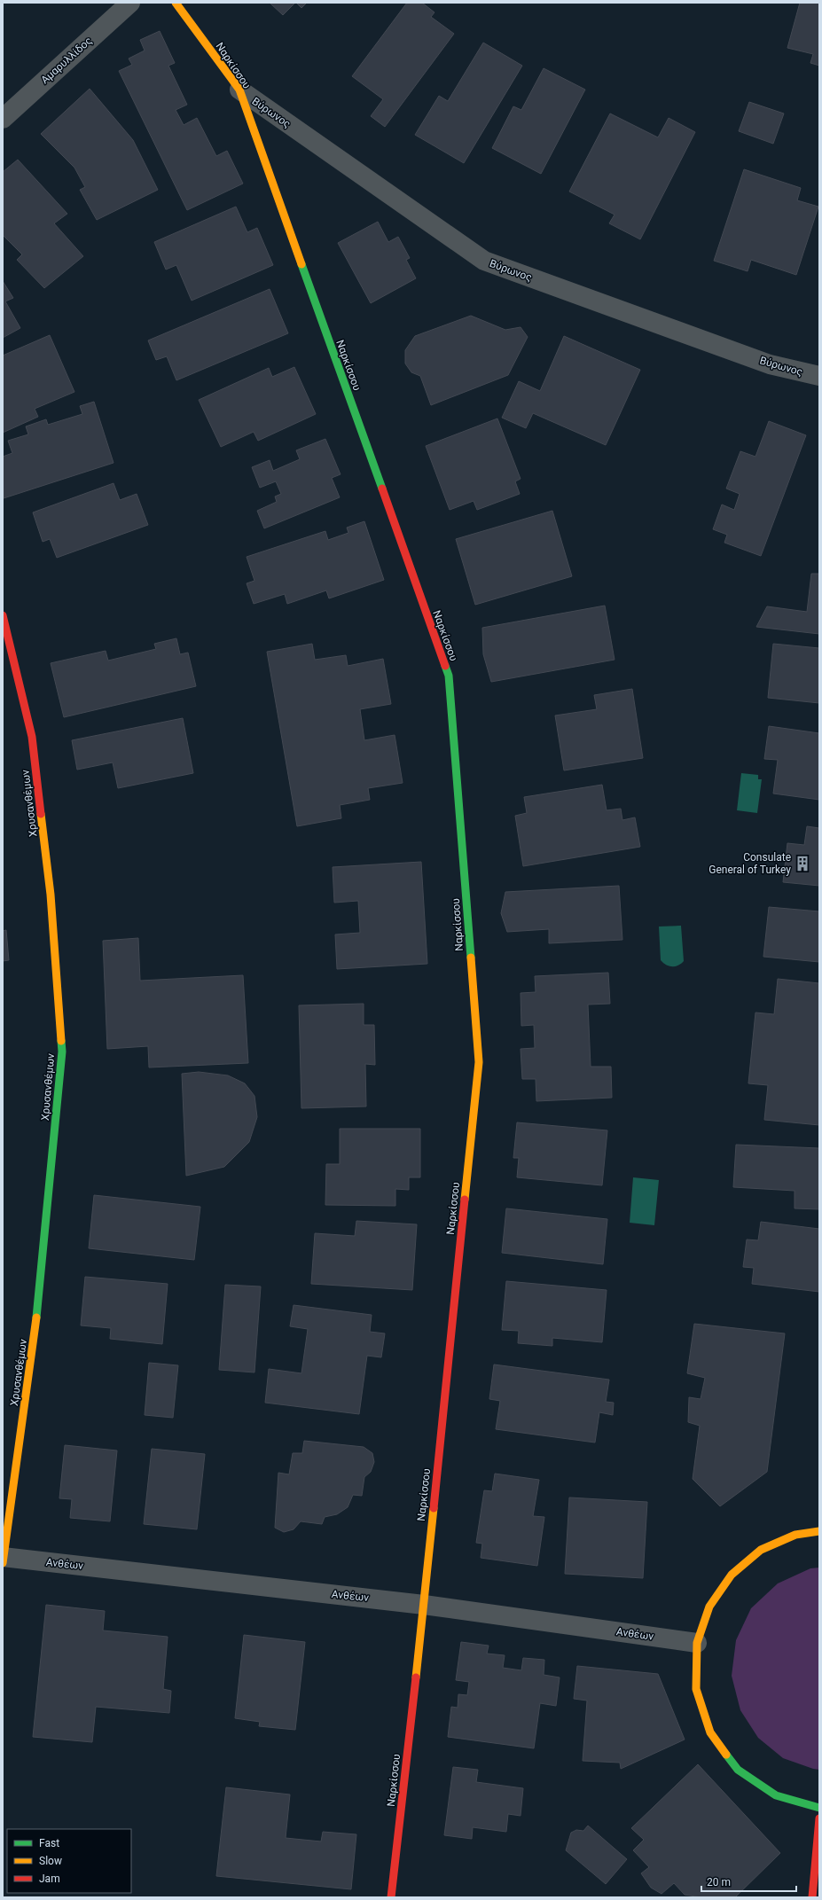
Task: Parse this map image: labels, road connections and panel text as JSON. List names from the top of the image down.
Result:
{
  "streets": {
    "street": [
      "Αμαρυλλίδος",
      "Ναρκίσσου",
      "Βύρωνος",
      "Χρυσανθέμων",
      "Ανθέων"
    ]
  },
  "crossings": [
    ["Ναρκίσσου", "Βύρωνος"],
    ["Ναρκίσσου", "Ανθέων"],
    ["Χρυσανθέμων", "Ανθέων"]
  ],
  "places": {
    "building": ["Consulate General of Turkey"]
  },
  "legend": ["Fast", "Slow", "Jam"],
  "scale_bar": "20 m"
}
